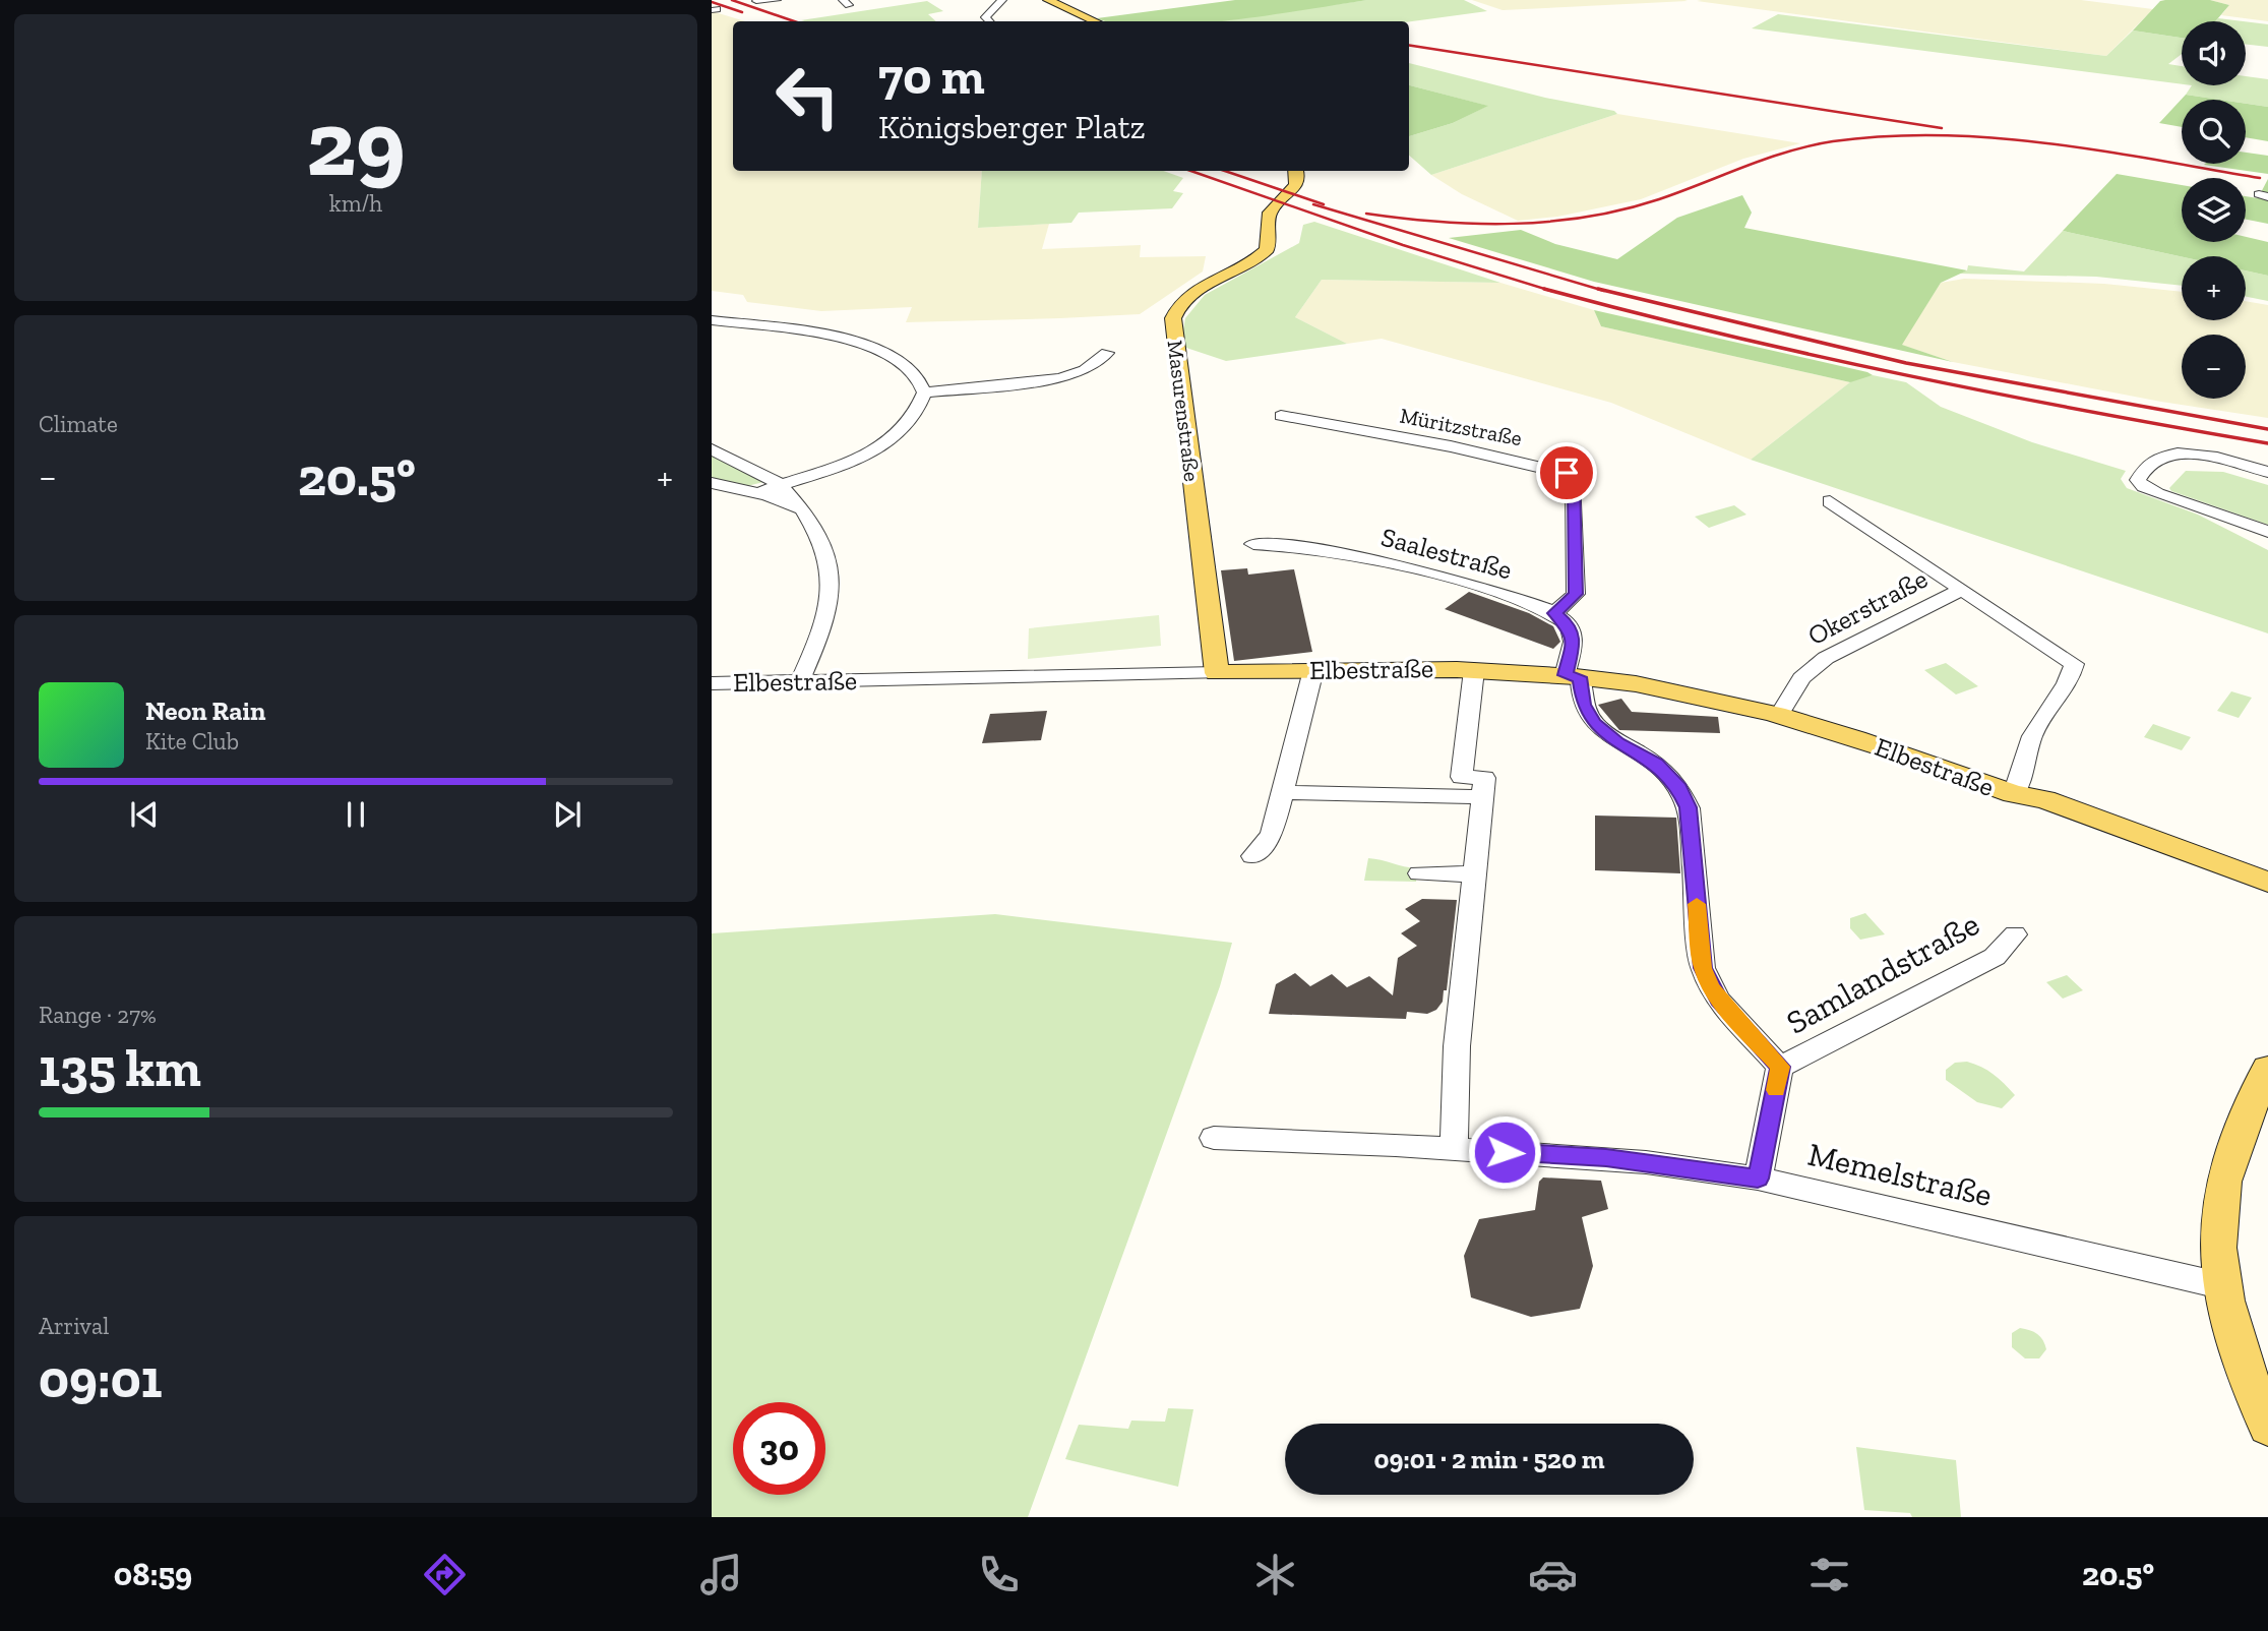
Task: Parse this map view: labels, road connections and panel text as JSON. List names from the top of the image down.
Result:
{
  "streets": {
    "main road": ["Masurenstraße", "Elbestraße"],
    "street": [
      "Müritzstraße",
      "Saalestraße",
      "Okerstraße",
      "Samlandstraße",
      "Memelstraße"
    ]
  },
  "crossings": [
    ["Masurenstraße", "Elbestraße"],
    ["Müritzstraße", "Saalestraße"],
    ["Okerstraße", "Elbestraße"]
  ],
  "page": {
    "tile": [
      ["29", "km/h"],
      "Climate",
      ["Range · 27%", "135 km"],
      ["Arrival", "09:01"]
    ],
    "map_buttons": ["+", "−"],
    "turn": ["70 m", "Königsberger Platz"],
    "heat": ["−", "20.5°", "+"],
    "song": ["Neon Rain", "Kite Club"],
    "limit": "30",
    "trip": "09:01 · 2 min · 520 m",
    "tabs": ["08:59", "20.5°"]
  }
}
